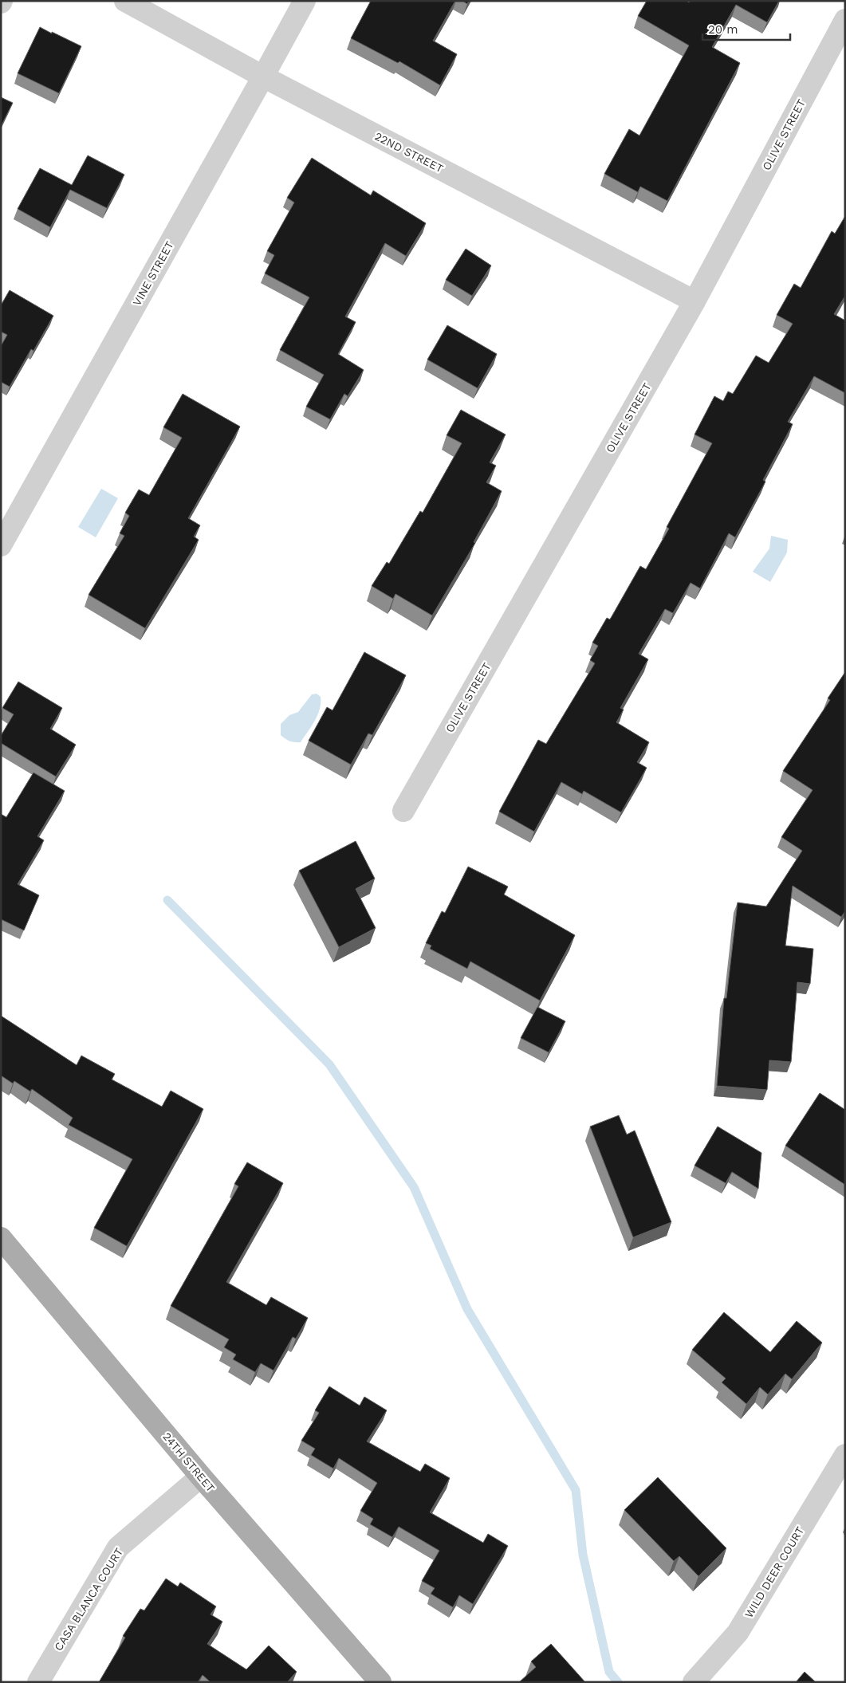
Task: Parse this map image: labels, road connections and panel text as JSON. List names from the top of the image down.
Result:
{
  "streets": {
    "main road": ["24TH STREET"],
    "street": [
      "OLIVE STREET",
      "22ND STREET",
      "VINE STREET",
      "WILD DEER COURT",
      "CASA BLANCA COURT"
    ]
  },
  "crossings": [
    ["OLIVE STREET", "22ND STREET"],
    ["22ND STREET", "VINE STREET"],
    ["24TH STREET", "CASA BLANCA COURT"]
  ],
  "scale_bar": "20 m"
}
